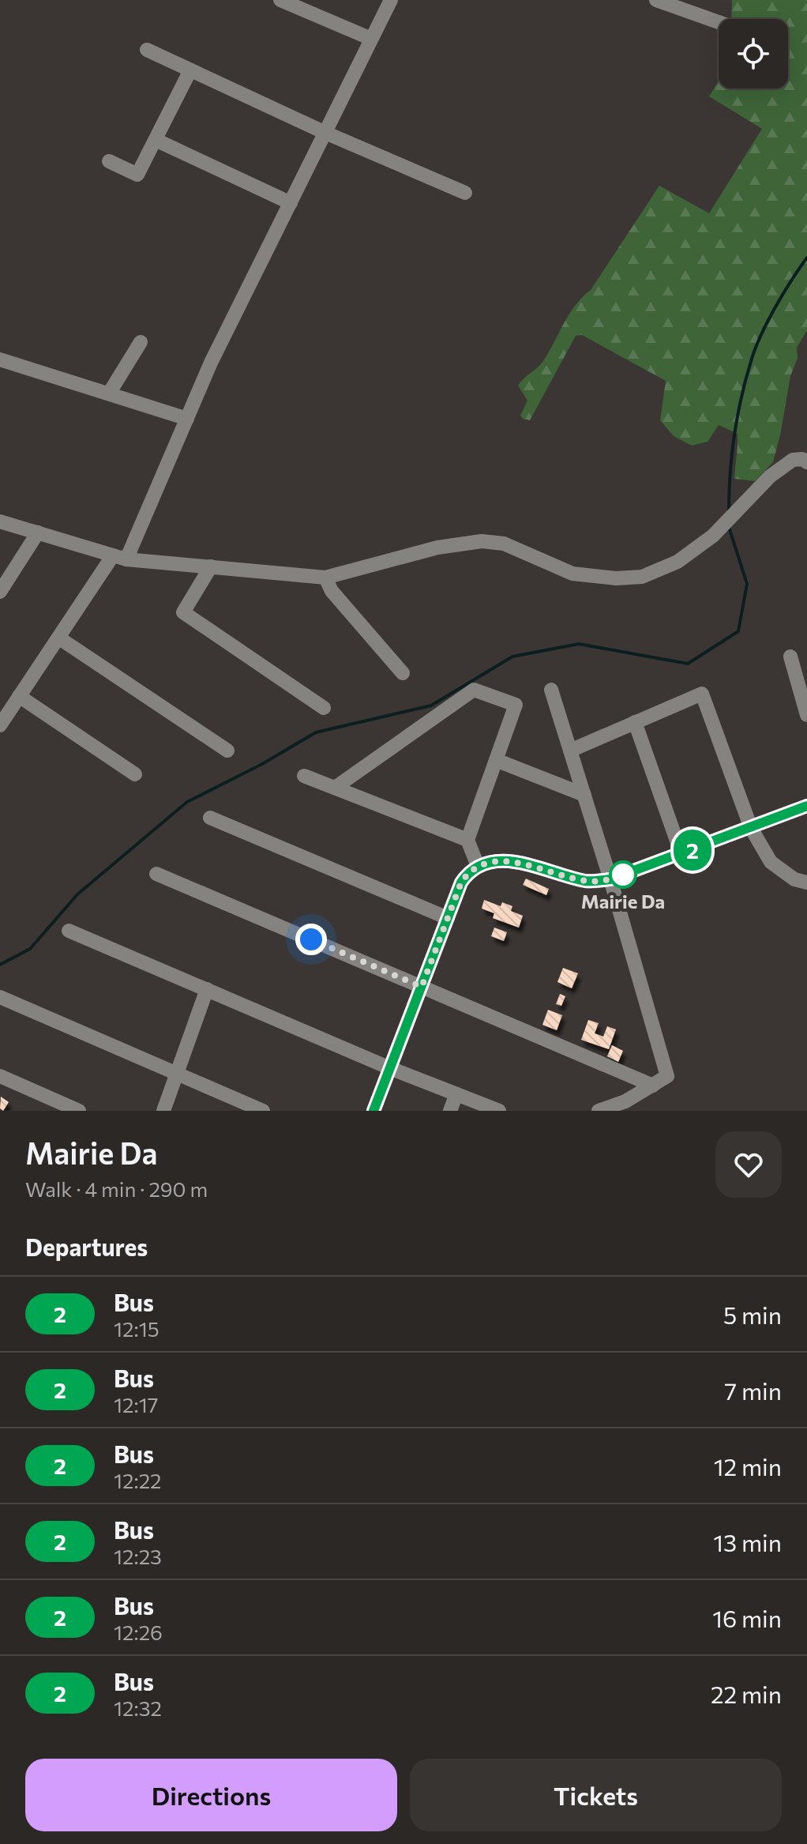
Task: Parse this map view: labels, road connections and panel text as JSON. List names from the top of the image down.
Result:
{
  "places": ["Mairie Da"],
  "lines": ["bus line 2"],
  "page": {
    "on_map": "2",
    "heading": [
      ["Mairie Da", "Walk · 4 min · 290 m"],
      "Departures"
    ],
    "list": [
      {
        "mark": "2",
        "name": "Bus",
        "note": "12:15",
        "value": "5 min"
      },
      {
        "mark": "2",
        "name": "Bus",
        "note": "12:17",
        "value": "7 min"
      },
      {
        "mark": "2",
        "name": "Bus",
        "note": "12:22",
        "value": "12 min"
      },
      {
        "mark": "2",
        "name": "Bus",
        "note": "12:23",
        "value": "13 min"
      },
      {
        "mark": "2",
        "name": "Bus",
        "note": "12:26",
        "value": "16 min"
      },
      {
        "mark": "2",
        "name": "Bus",
        "note": "12:32",
        "value": "22 min"
      }
    ],
    "buttons": ["Directions", "Tickets"]
  }
}
